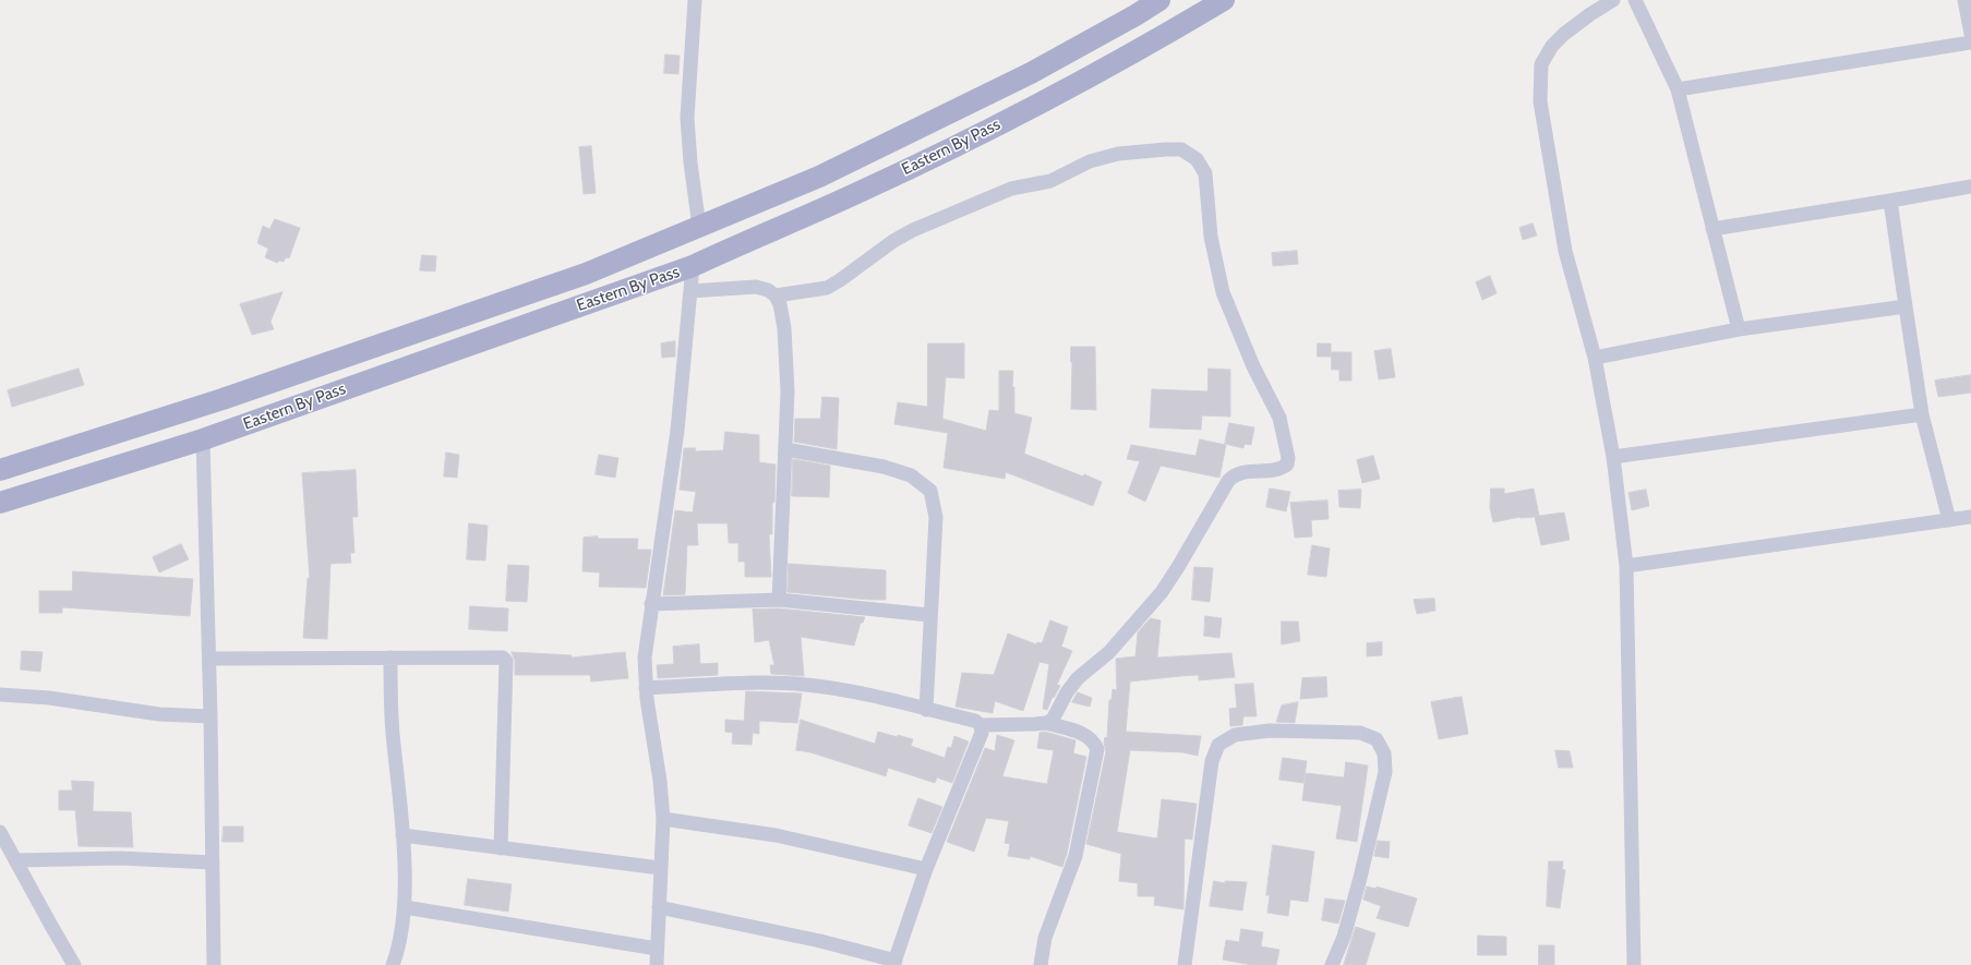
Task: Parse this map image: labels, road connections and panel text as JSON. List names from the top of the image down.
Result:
{
  "streets": {
    "main road": ["Eastern By Pass"]
  }
}
